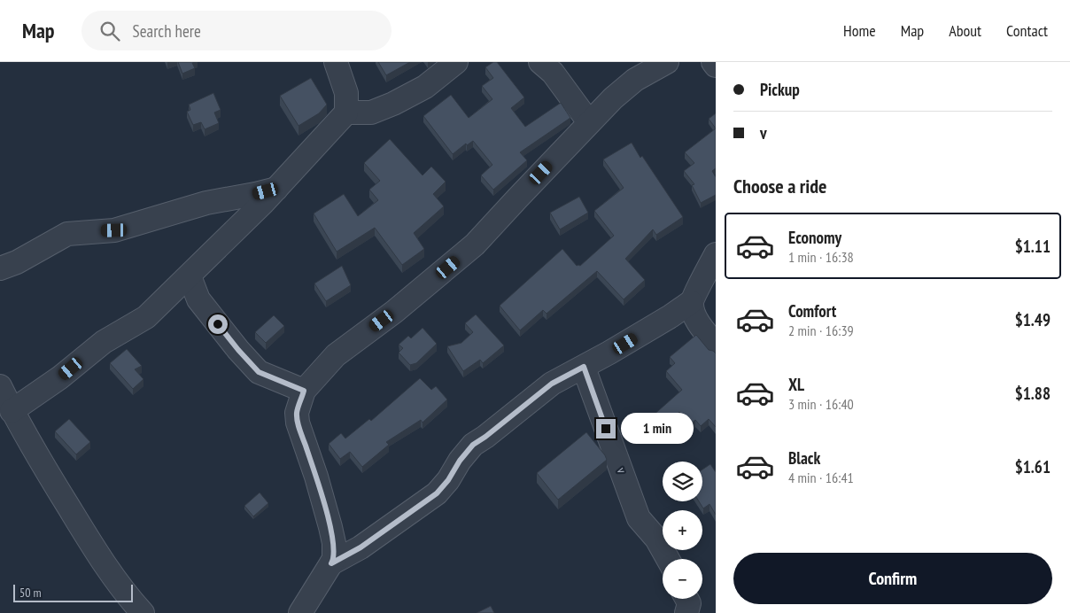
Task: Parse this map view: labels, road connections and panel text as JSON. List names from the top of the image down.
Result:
{
  "streets": {
    "street": ["v"]
  },
  "scale_bar": "50 m",
  "page": {
    "header": "Map",
    "search": "Search here",
    "nav": [
      "Home",
      "Map",
      "About",
      "Contact"
    ],
    "banner": ["Pickup", "v"],
    "heading": "Choose a ride",
    "list": [
      {
        "name": "Economy",
        "note": "1 min · 16:38",
        "value": "$1.11"
      },
      {
        "name": "Comfort",
        "note": "2 min · 16:39",
        "value": "$1.49"
      },
      {
        "name": "XL",
        "note": "3 min · 16:40",
        "value": "$1.88"
      },
      {
        "name": "Black",
        "note": "4 min · 16:41",
        "value": "$1.61"
      }
    ],
    "bubble": "1 min",
    "map_buttons": ["+", "−"],
    "buttons": "Confirm",
    "scale": "50 m"
  }
}
